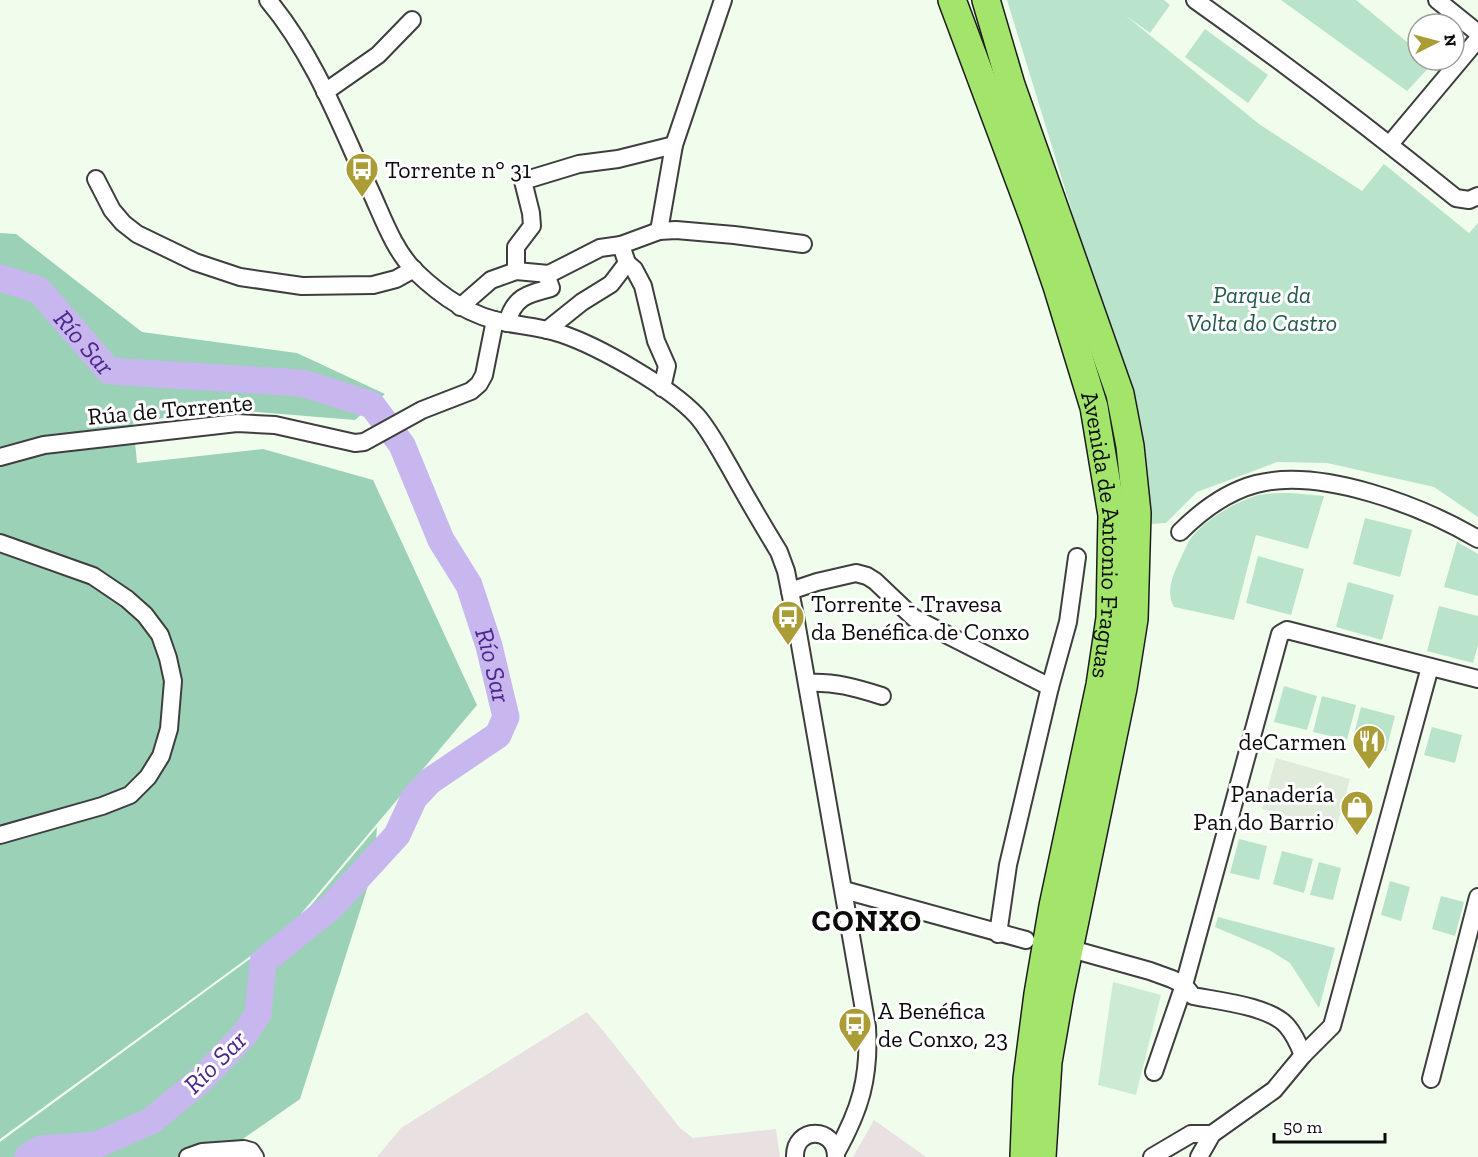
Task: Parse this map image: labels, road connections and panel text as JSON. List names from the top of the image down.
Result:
{
  "streets": {
    "highway": ["Avenida de Antonio Fraguas"],
    "street": ["Rúa de Torrente"]
  },
  "districts": ["CONXO"],
  "water": ["Río Sar"],
  "parks": ["Parque da Volta do Castro"],
  "places": {
    "bus stop": ["Torrente n° 31", "Torrente - Travesa da Benéfica de Conxo", "A Benéfica de Conxo, 23"],
    "restaurant": ["deCarmen"],
    "shop": ["Panadería Pan do Barrio"]
  },
  "scale_bar": "50 m",
  "north": "right"
}
